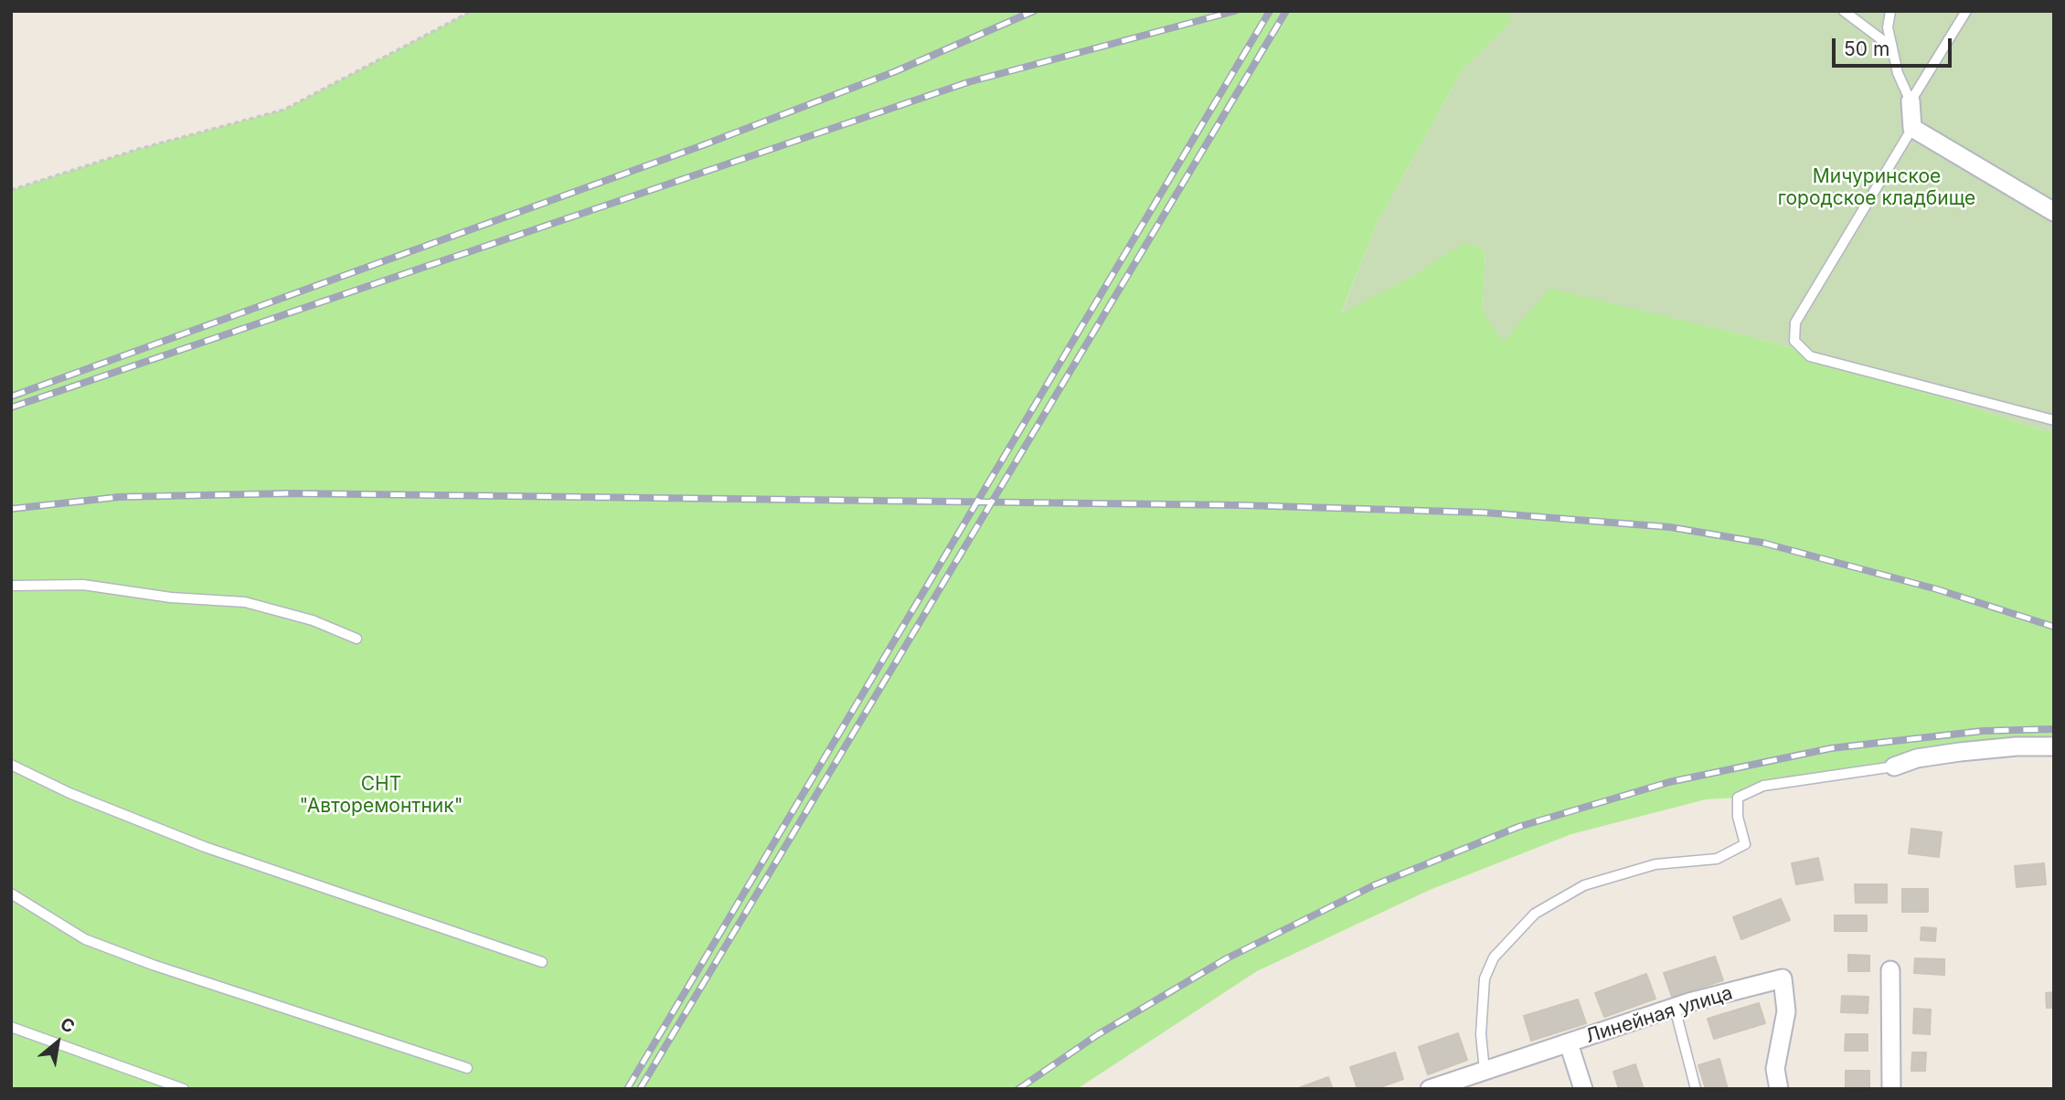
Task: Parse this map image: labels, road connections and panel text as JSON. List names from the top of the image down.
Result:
{
  "streets": {
    "street": ["Линейная улица"]
  },
  "parks": ["Мичуринское городское кладбище", "СНТ \"Авторемонтник\""],
  "scale_bar": "50 m",
  "north": "top right"
}
